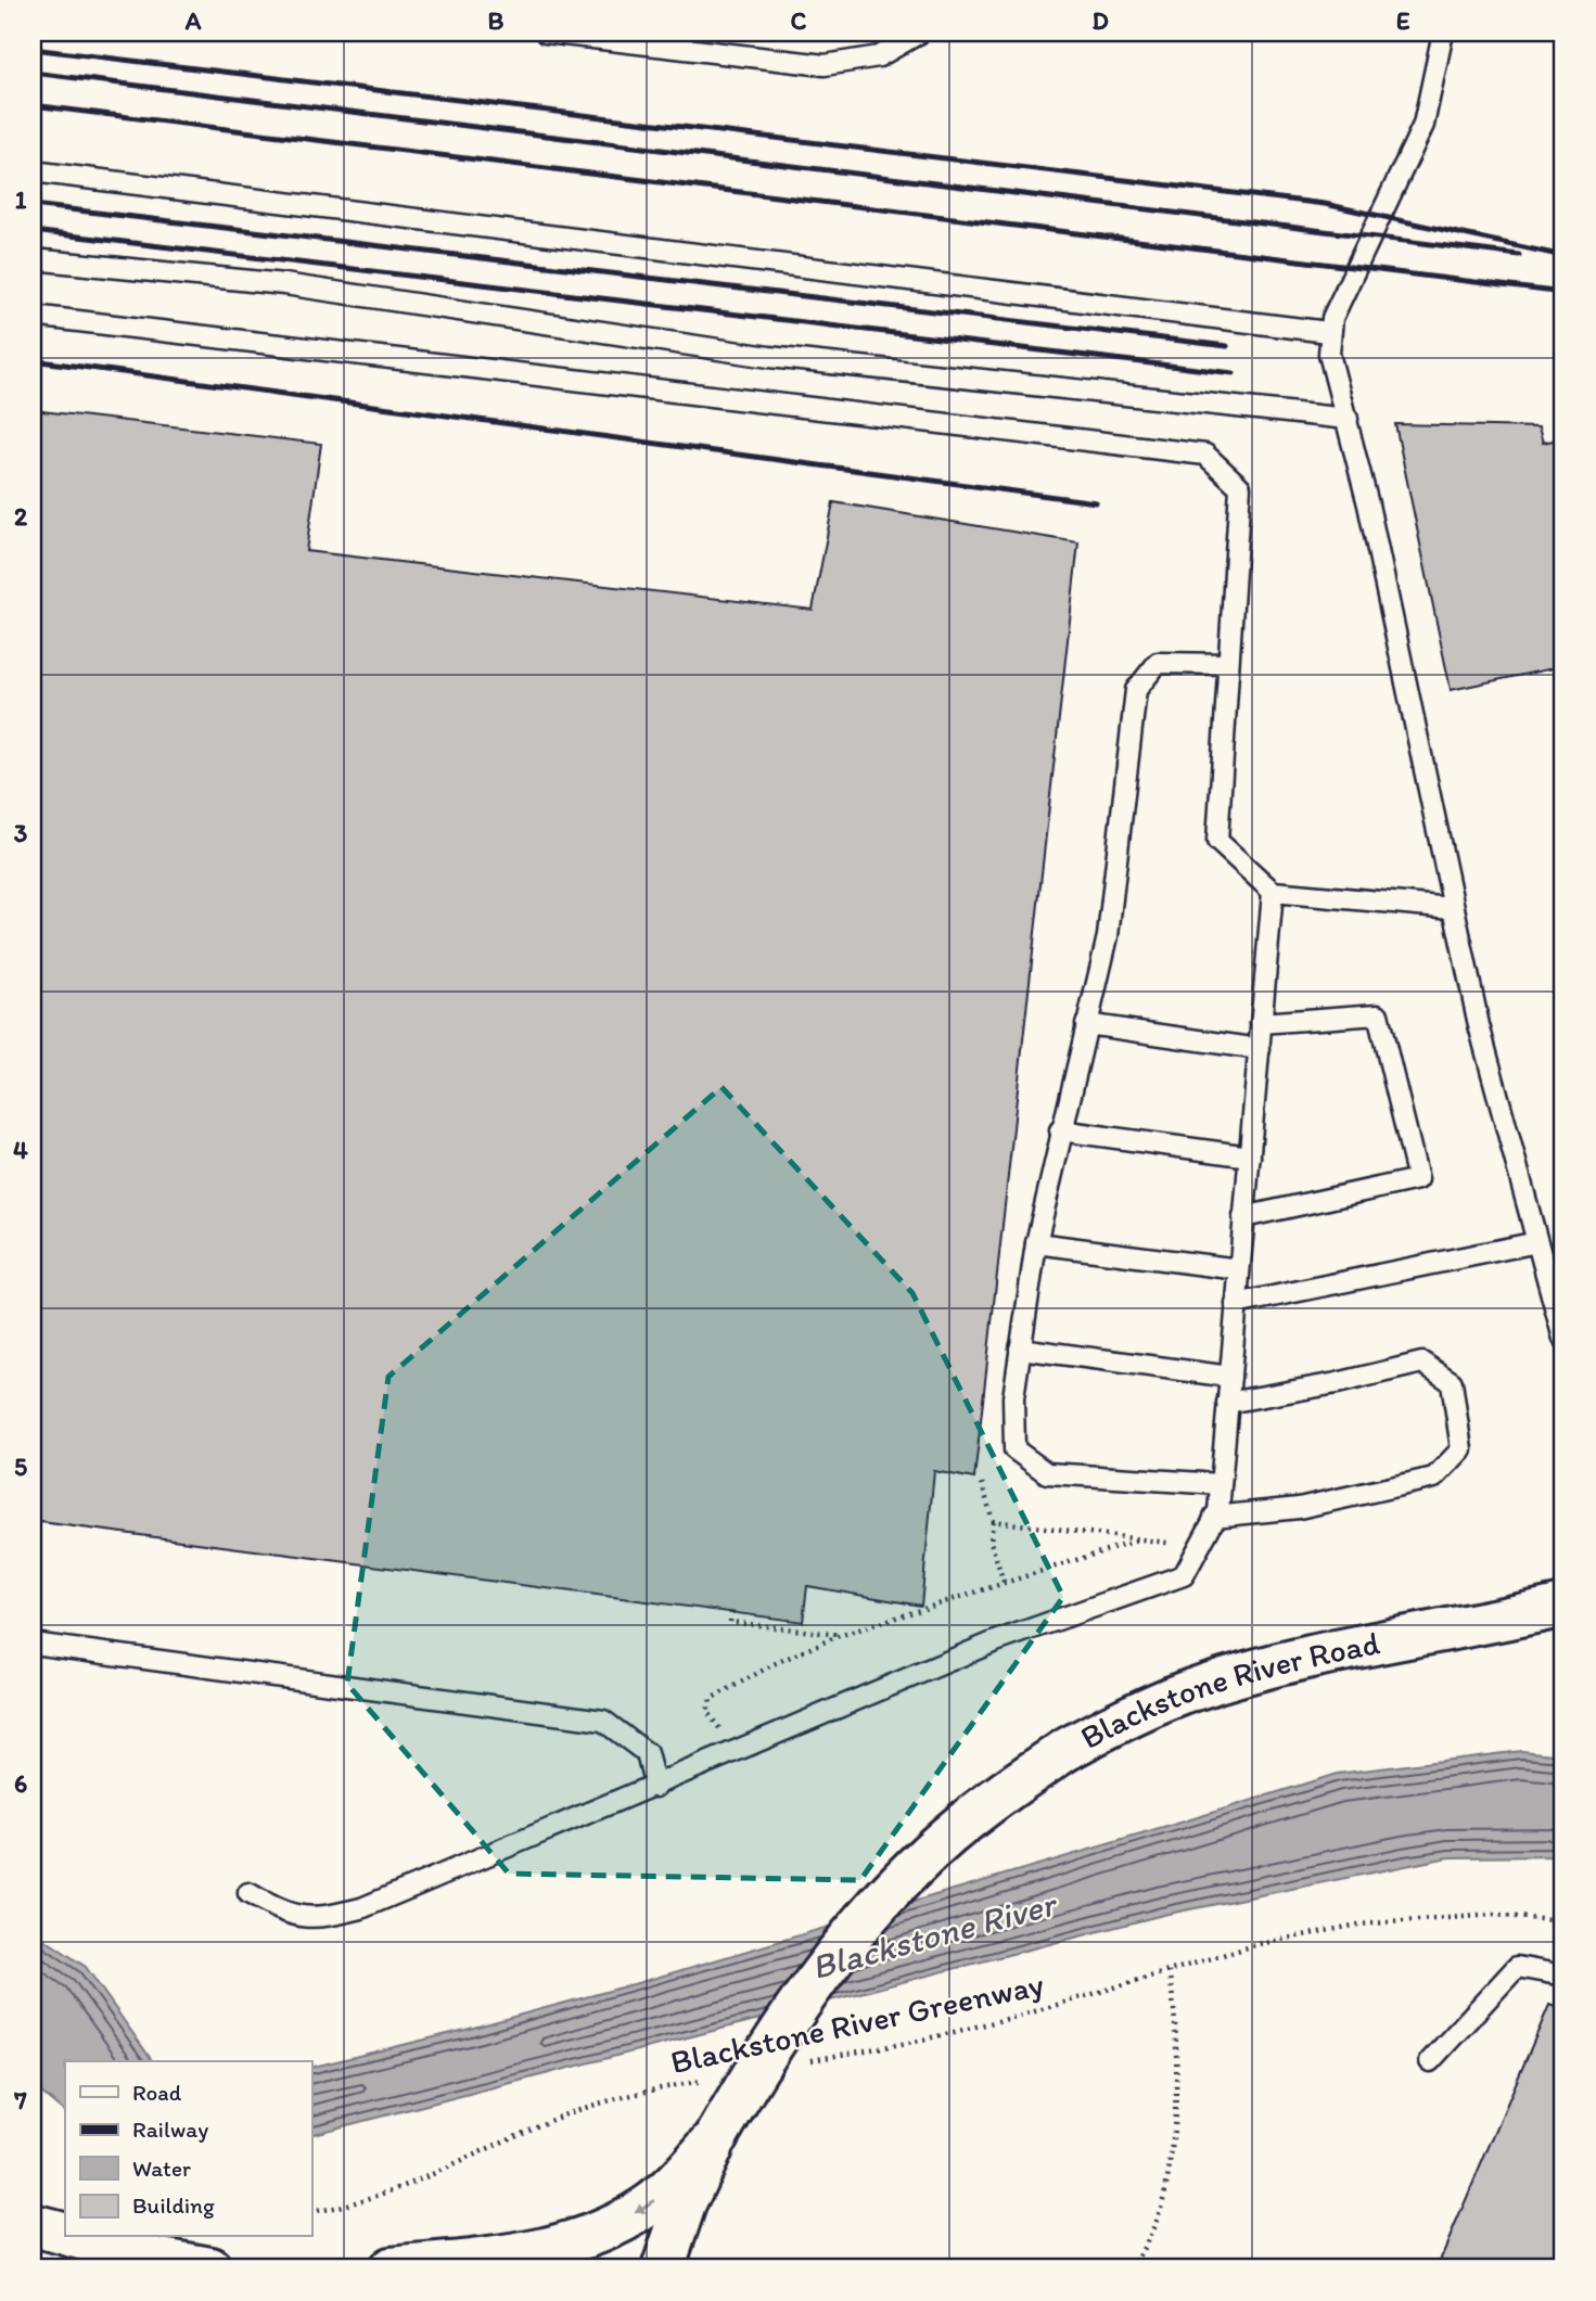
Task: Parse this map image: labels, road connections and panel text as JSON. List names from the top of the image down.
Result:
{
  "streets": {
    "main road": ["Blackstone River Road"],
    "path": ["Blackstone River Greenway"]
  },
  "water": ["Blackstone River"],
  "legend": [
    "Road",
    "Railway",
    "Water",
    "Building"
  ],
  "grid": {
    "columns": [
      "A",
      "B",
      "C",
      "D",
      "E"
    ],
    "rows": [
      "1",
      "2",
      "3",
      "4",
      "5",
      "6",
      "7"
    ]
  }
}
